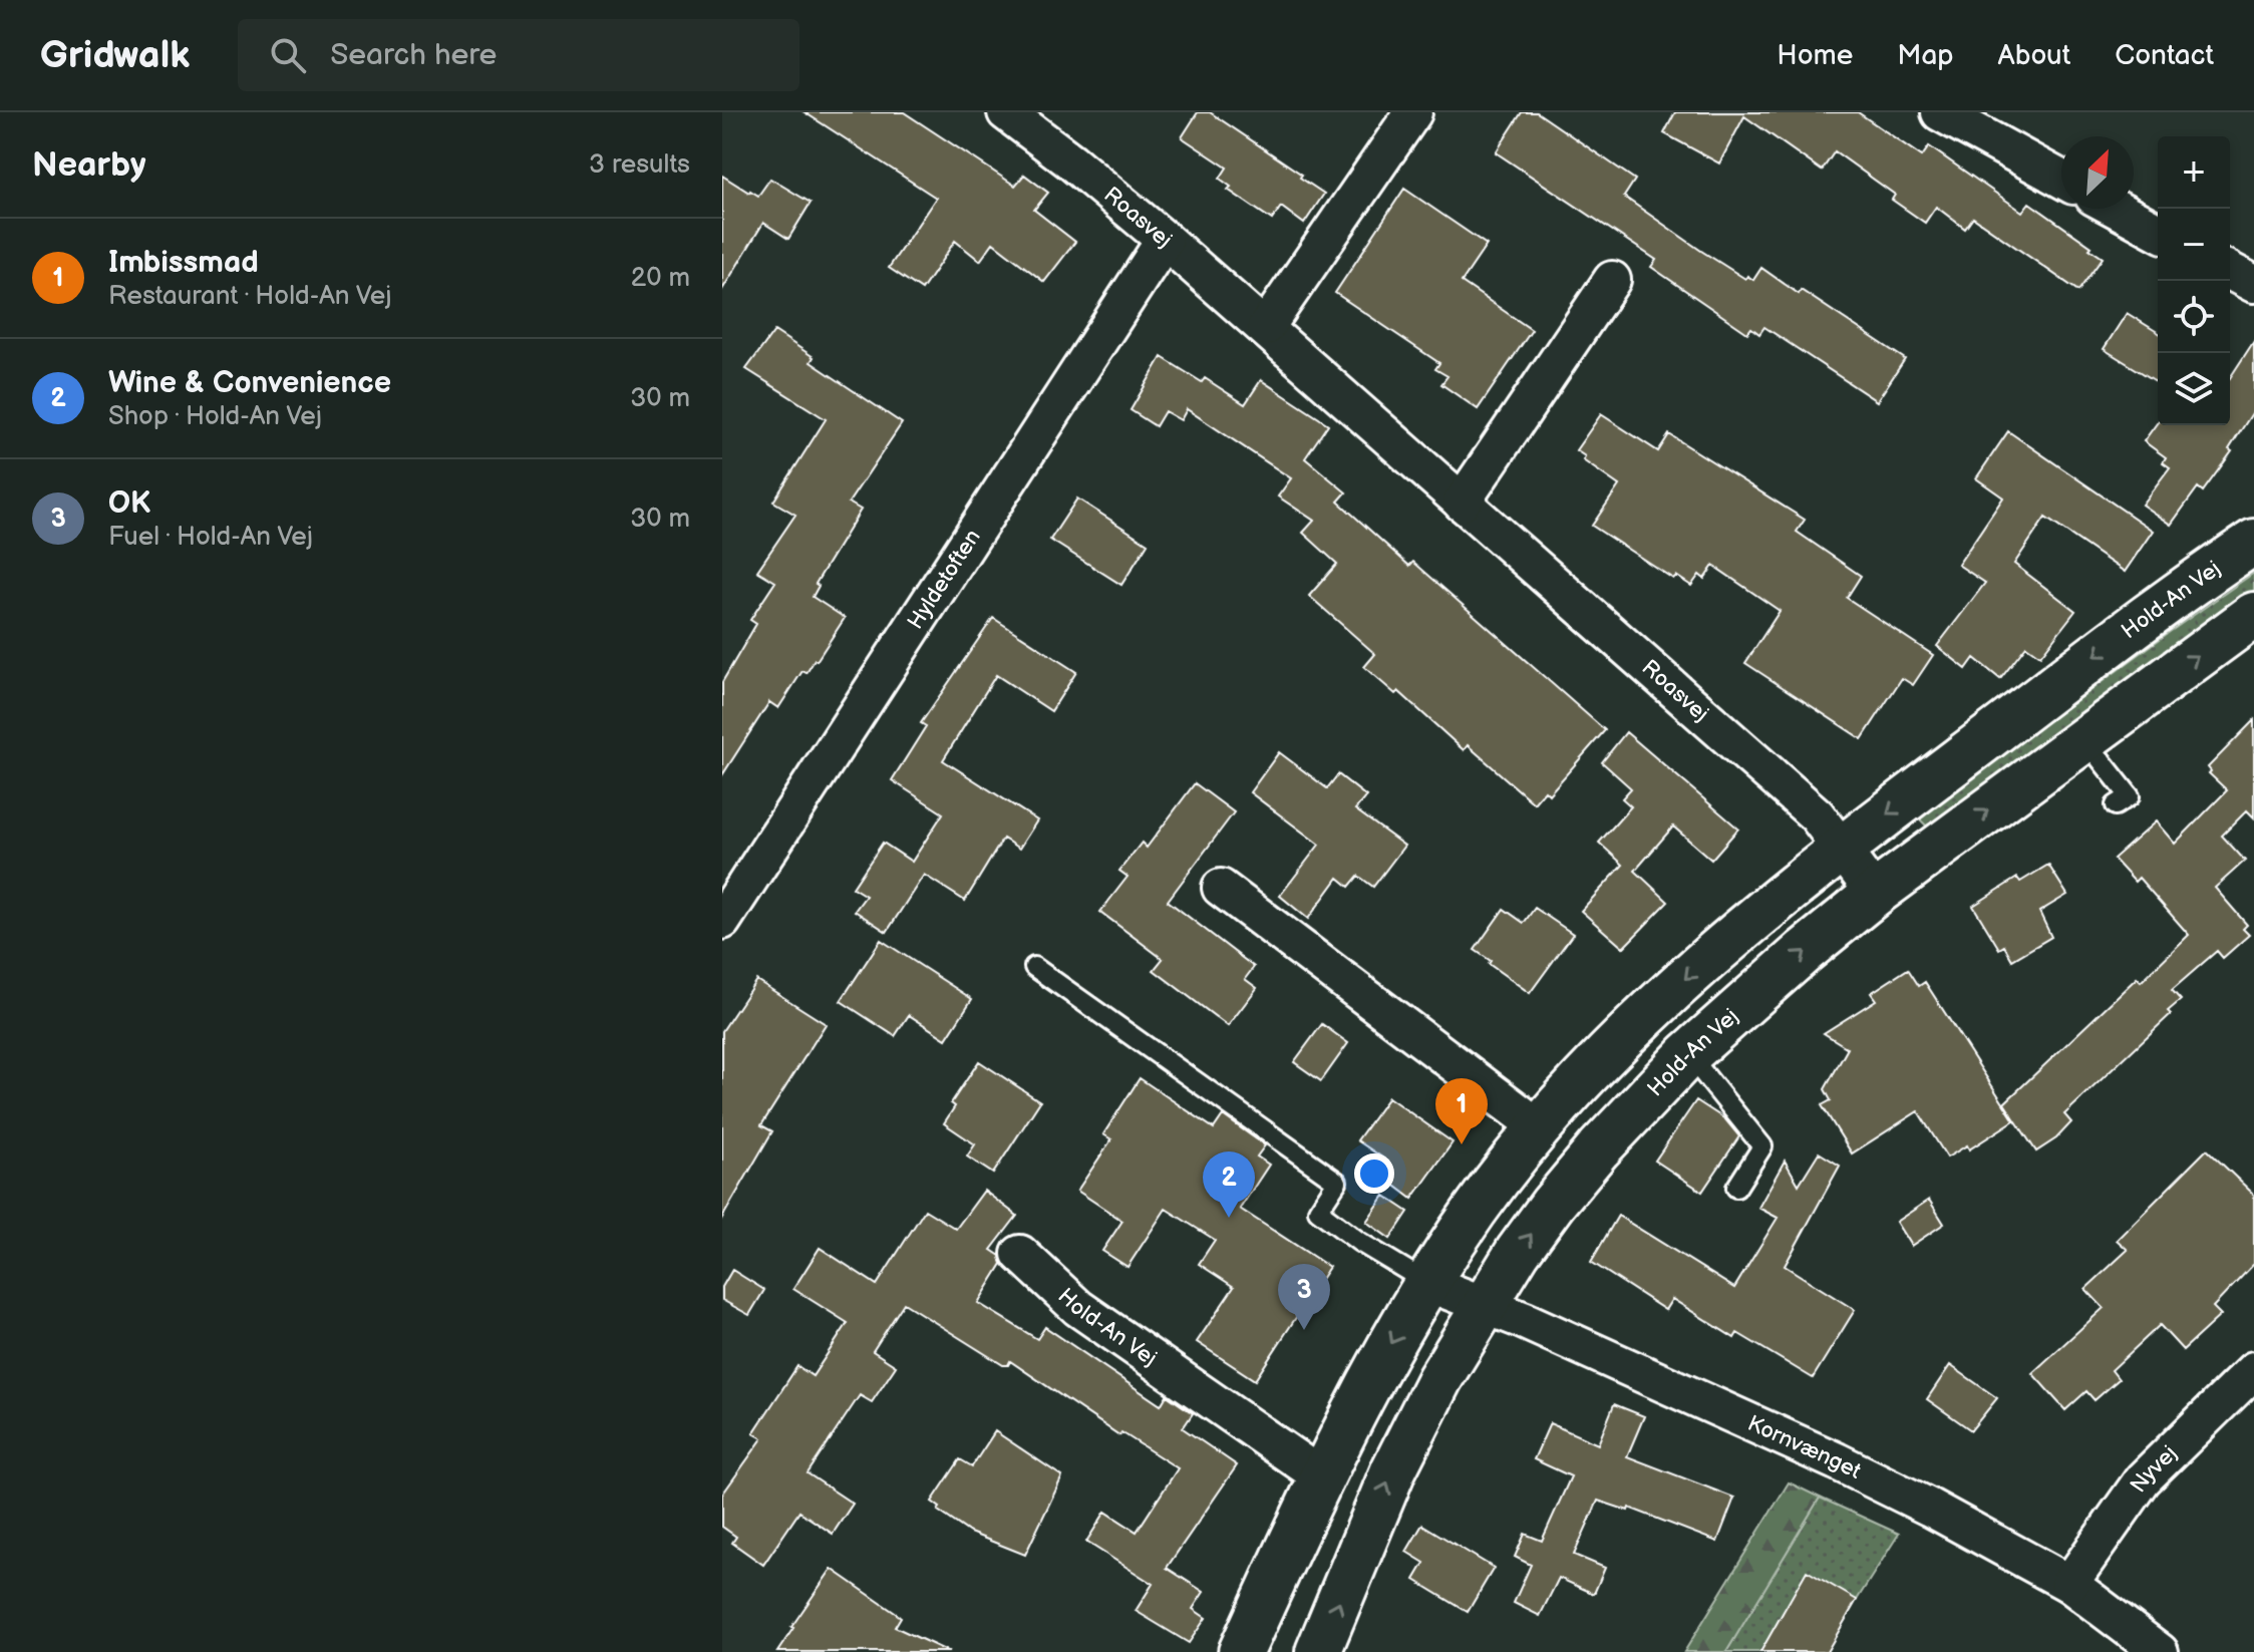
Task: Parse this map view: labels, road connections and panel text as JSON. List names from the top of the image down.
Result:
{
  "streets": {
    "street": [
      "Roasvej",
      "Hyldetoften",
      "Hold-An Vej",
      "Kornvænget",
      "Nyvej"
    ]
  },
  "crossings": [
    ["Roasvej", "Hyldetoften"],
    ["Roasvej", "Hold-An Vej"],
    ["Hold-An Vej", "Kornvænget"],
    ["Kornvænget", "Nyvej"]
  ],
  "north": "top right",
  "page": {
    "header": "Gridwalk",
    "search": "Search here",
    "nav": [
      "Home",
      "Map",
      "About",
      "Contact"
    ],
    "heading": ["Nearby", "3 results"],
    "map_buttons": ["+", "−"],
    "list": [
      {
        "mark": "1",
        "name": "Imbissmad",
        "note": "Restaurant · Hold-An Vej",
        "value": "20 m"
      },
      {
        "mark": "2",
        "name": "Wine & Convenience",
        "note": "Shop · Hold-An Vej",
        "value": "30 m"
      },
      {
        "mark": "3",
        "name": "OK",
        "note": "Fuel · Hold-An Vej",
        "value": "30 m"
      }
    ],
    "pins": ["1", "2", "3"]
  }
}
